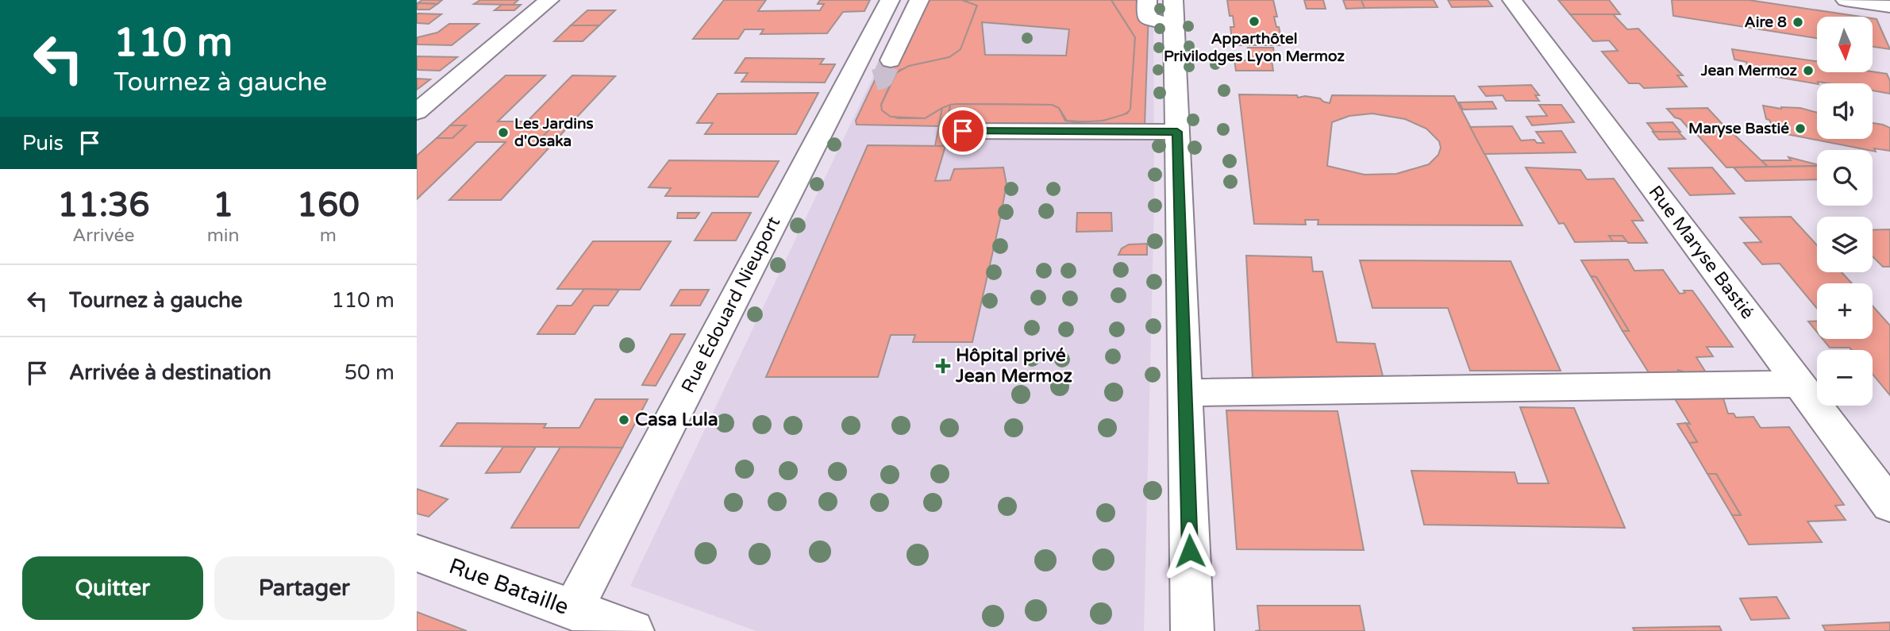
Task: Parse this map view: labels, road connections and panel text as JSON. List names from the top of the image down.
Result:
{
  "streets": {
    "street": ["Rue Maryse Bastié", "Rue Édouard Nieuport", "Rue Bataille"]
  },
  "crossings": [
    ["Rue Édouard Nieuport", "Rue Bataille"]
  ],
  "places": {
    "other": [
      "Apparthôtel Privilodges Lyon Mermoz",
      "Aire 8",
      "Jean Mermoz",
      "Maryse Bastié",
      "Les Jardins d'Osaka",
      "Casa Lula"
    ],
    "health": ["Hôpital privé Jean Mermoz"]
  },
  "north": "bottom",
  "page": {
    "turn": ["110 m", "Tournez à gauche"],
    "map_buttons": ["+", "−"],
    "then": "Puis",
    "eta": [
      "11:36",
      "Arrivée",
      "1",
      "min",
      "160",
      "m"
    ],
    "list": [
      {
        "name": "Tournez à gauche",
        "value": "110 m"
      },
      {
        "name": "Arrivée à destination",
        "value": "50 m"
      }
    ],
    "buttons": ["Quitter", "Partager"]
  }
}
